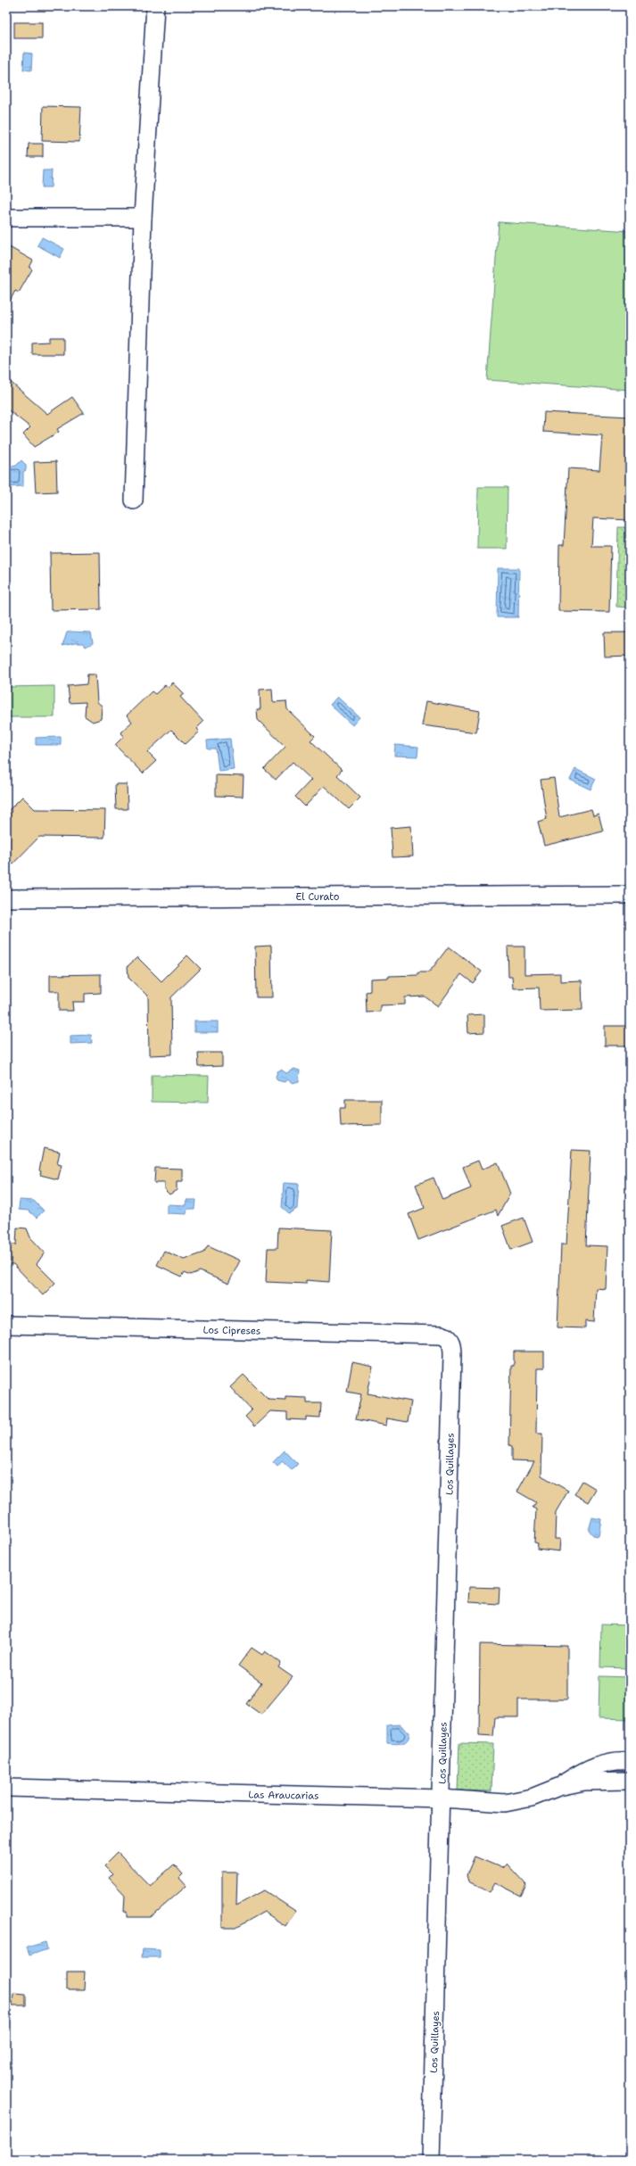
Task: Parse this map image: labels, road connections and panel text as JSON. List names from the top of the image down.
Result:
{
  "streets": {
    "street": [
      "El Curato",
      "Los Cipreses",
      "Los Quillayes",
      "Las Araucarias"
    ]
  },
  "crossings": [
    ["Los Cipreses", "Los Quillayes"],
    ["Los Quillayes", "Las Araucarias"]
  ]
}
